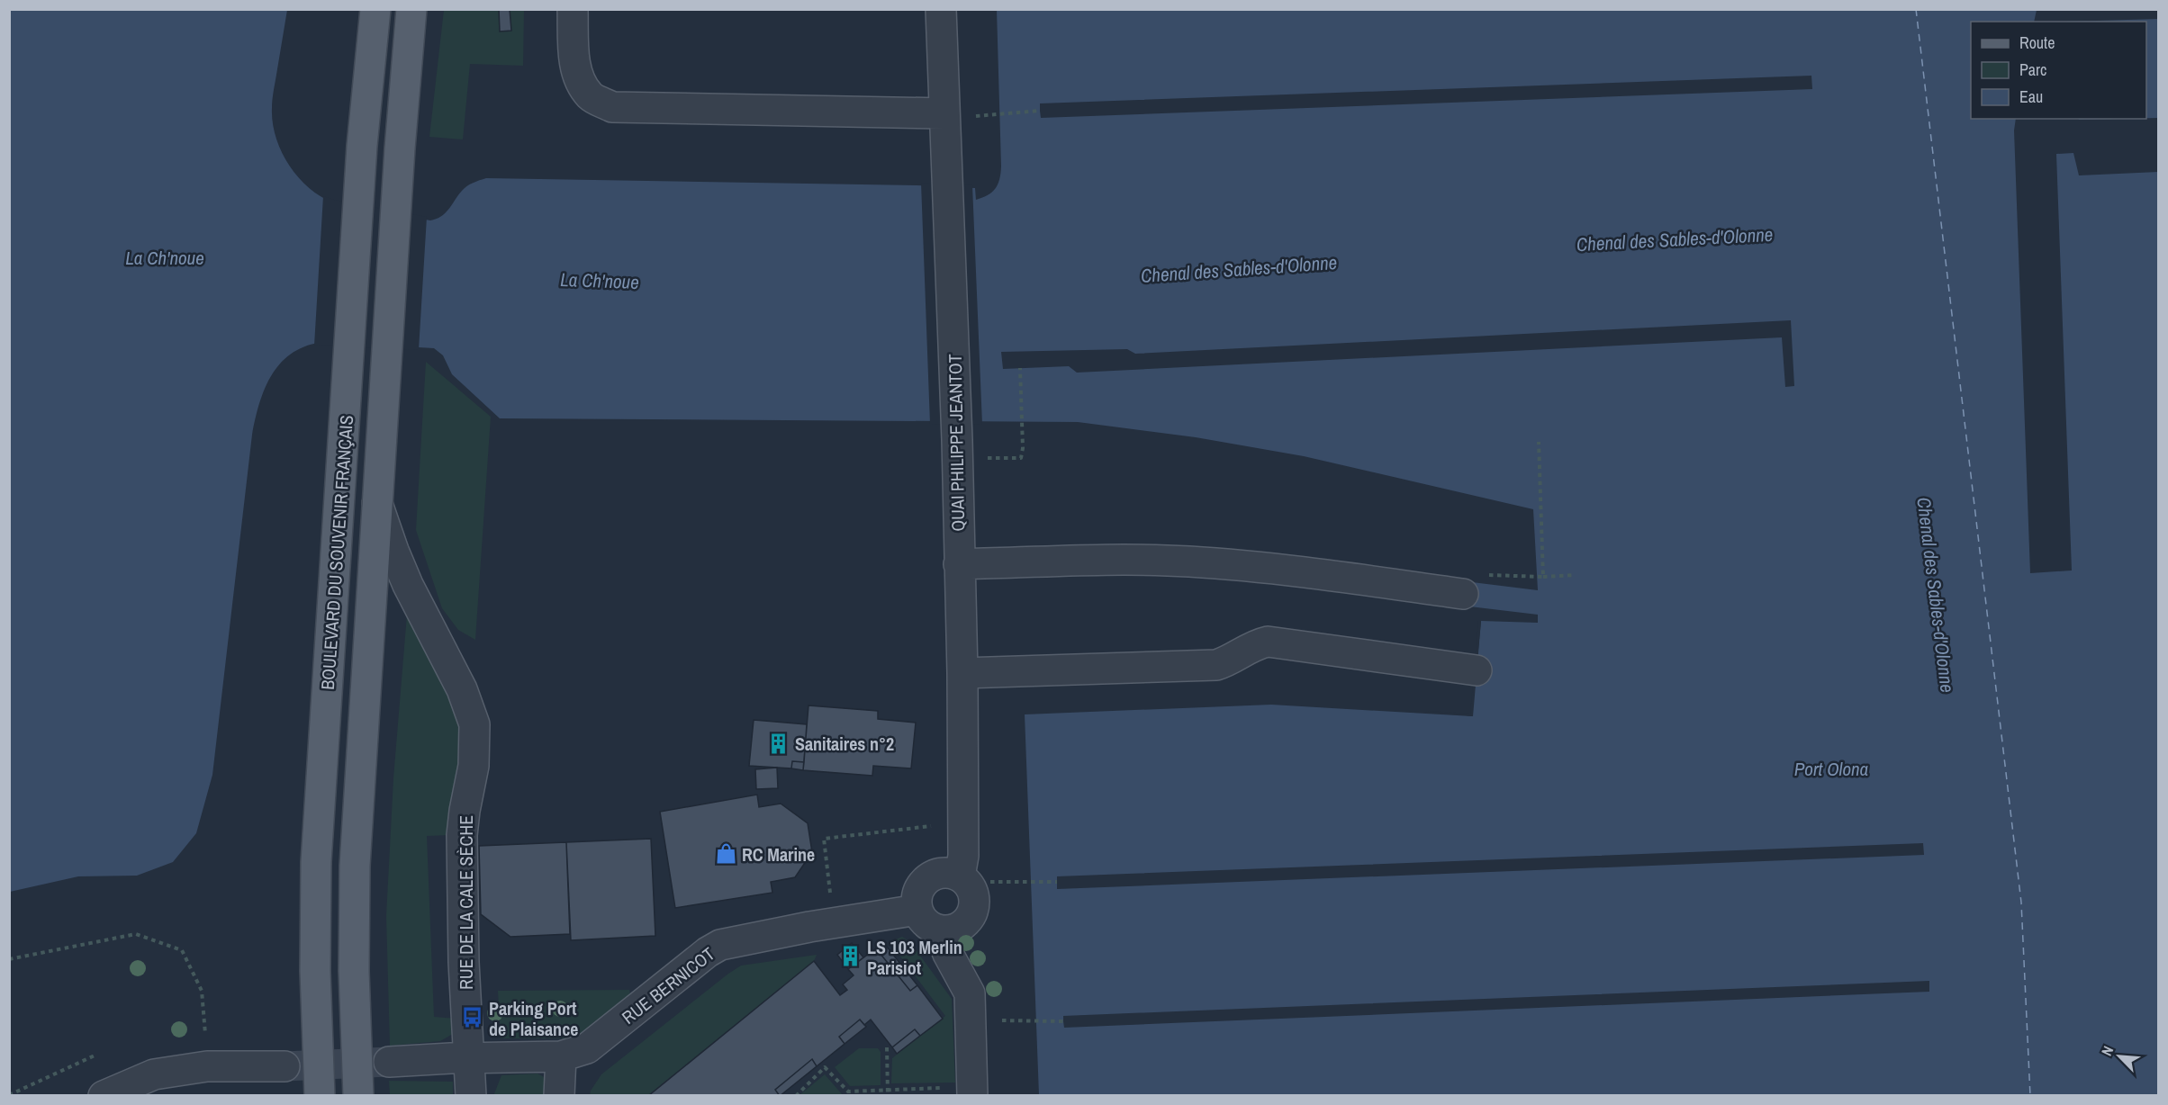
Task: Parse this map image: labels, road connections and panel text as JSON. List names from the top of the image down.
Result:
{
  "streets": {
    "main road": ["BOULEVARD DU SOUVENIR FRANÇAIS"],
    "street": ["QUAI PHILIPPE JEANTOT", "RUE DE LA CALE SÈCHE", "RUE BERNICOT"]
  },
  "crossings": [
    ["QUAI PHILIPPE JEANTOT", "RUE BERNICOT"],
    ["BOULEVARD DU SOUVENIR FRANÇAIS", "RUE DE LA CALE SÈCHE"],
    ["RUE DE LA CALE SÈCHE", "RUE BERNICOT"]
  ],
  "water": ["Chenal des Sables-d'Olonne", "La Ch'noue", "Port Olona"],
  "places": {
    "building": ["Sanitaires n°2", "LS 103 Merlin Parisiot"],
    "shop": ["RC Marine"],
    "bus stop": ["Parking Port de Plaisance"]
  },
  "legend": ["Route", "Parc", "Eau"],
  "north": "top left"
}
